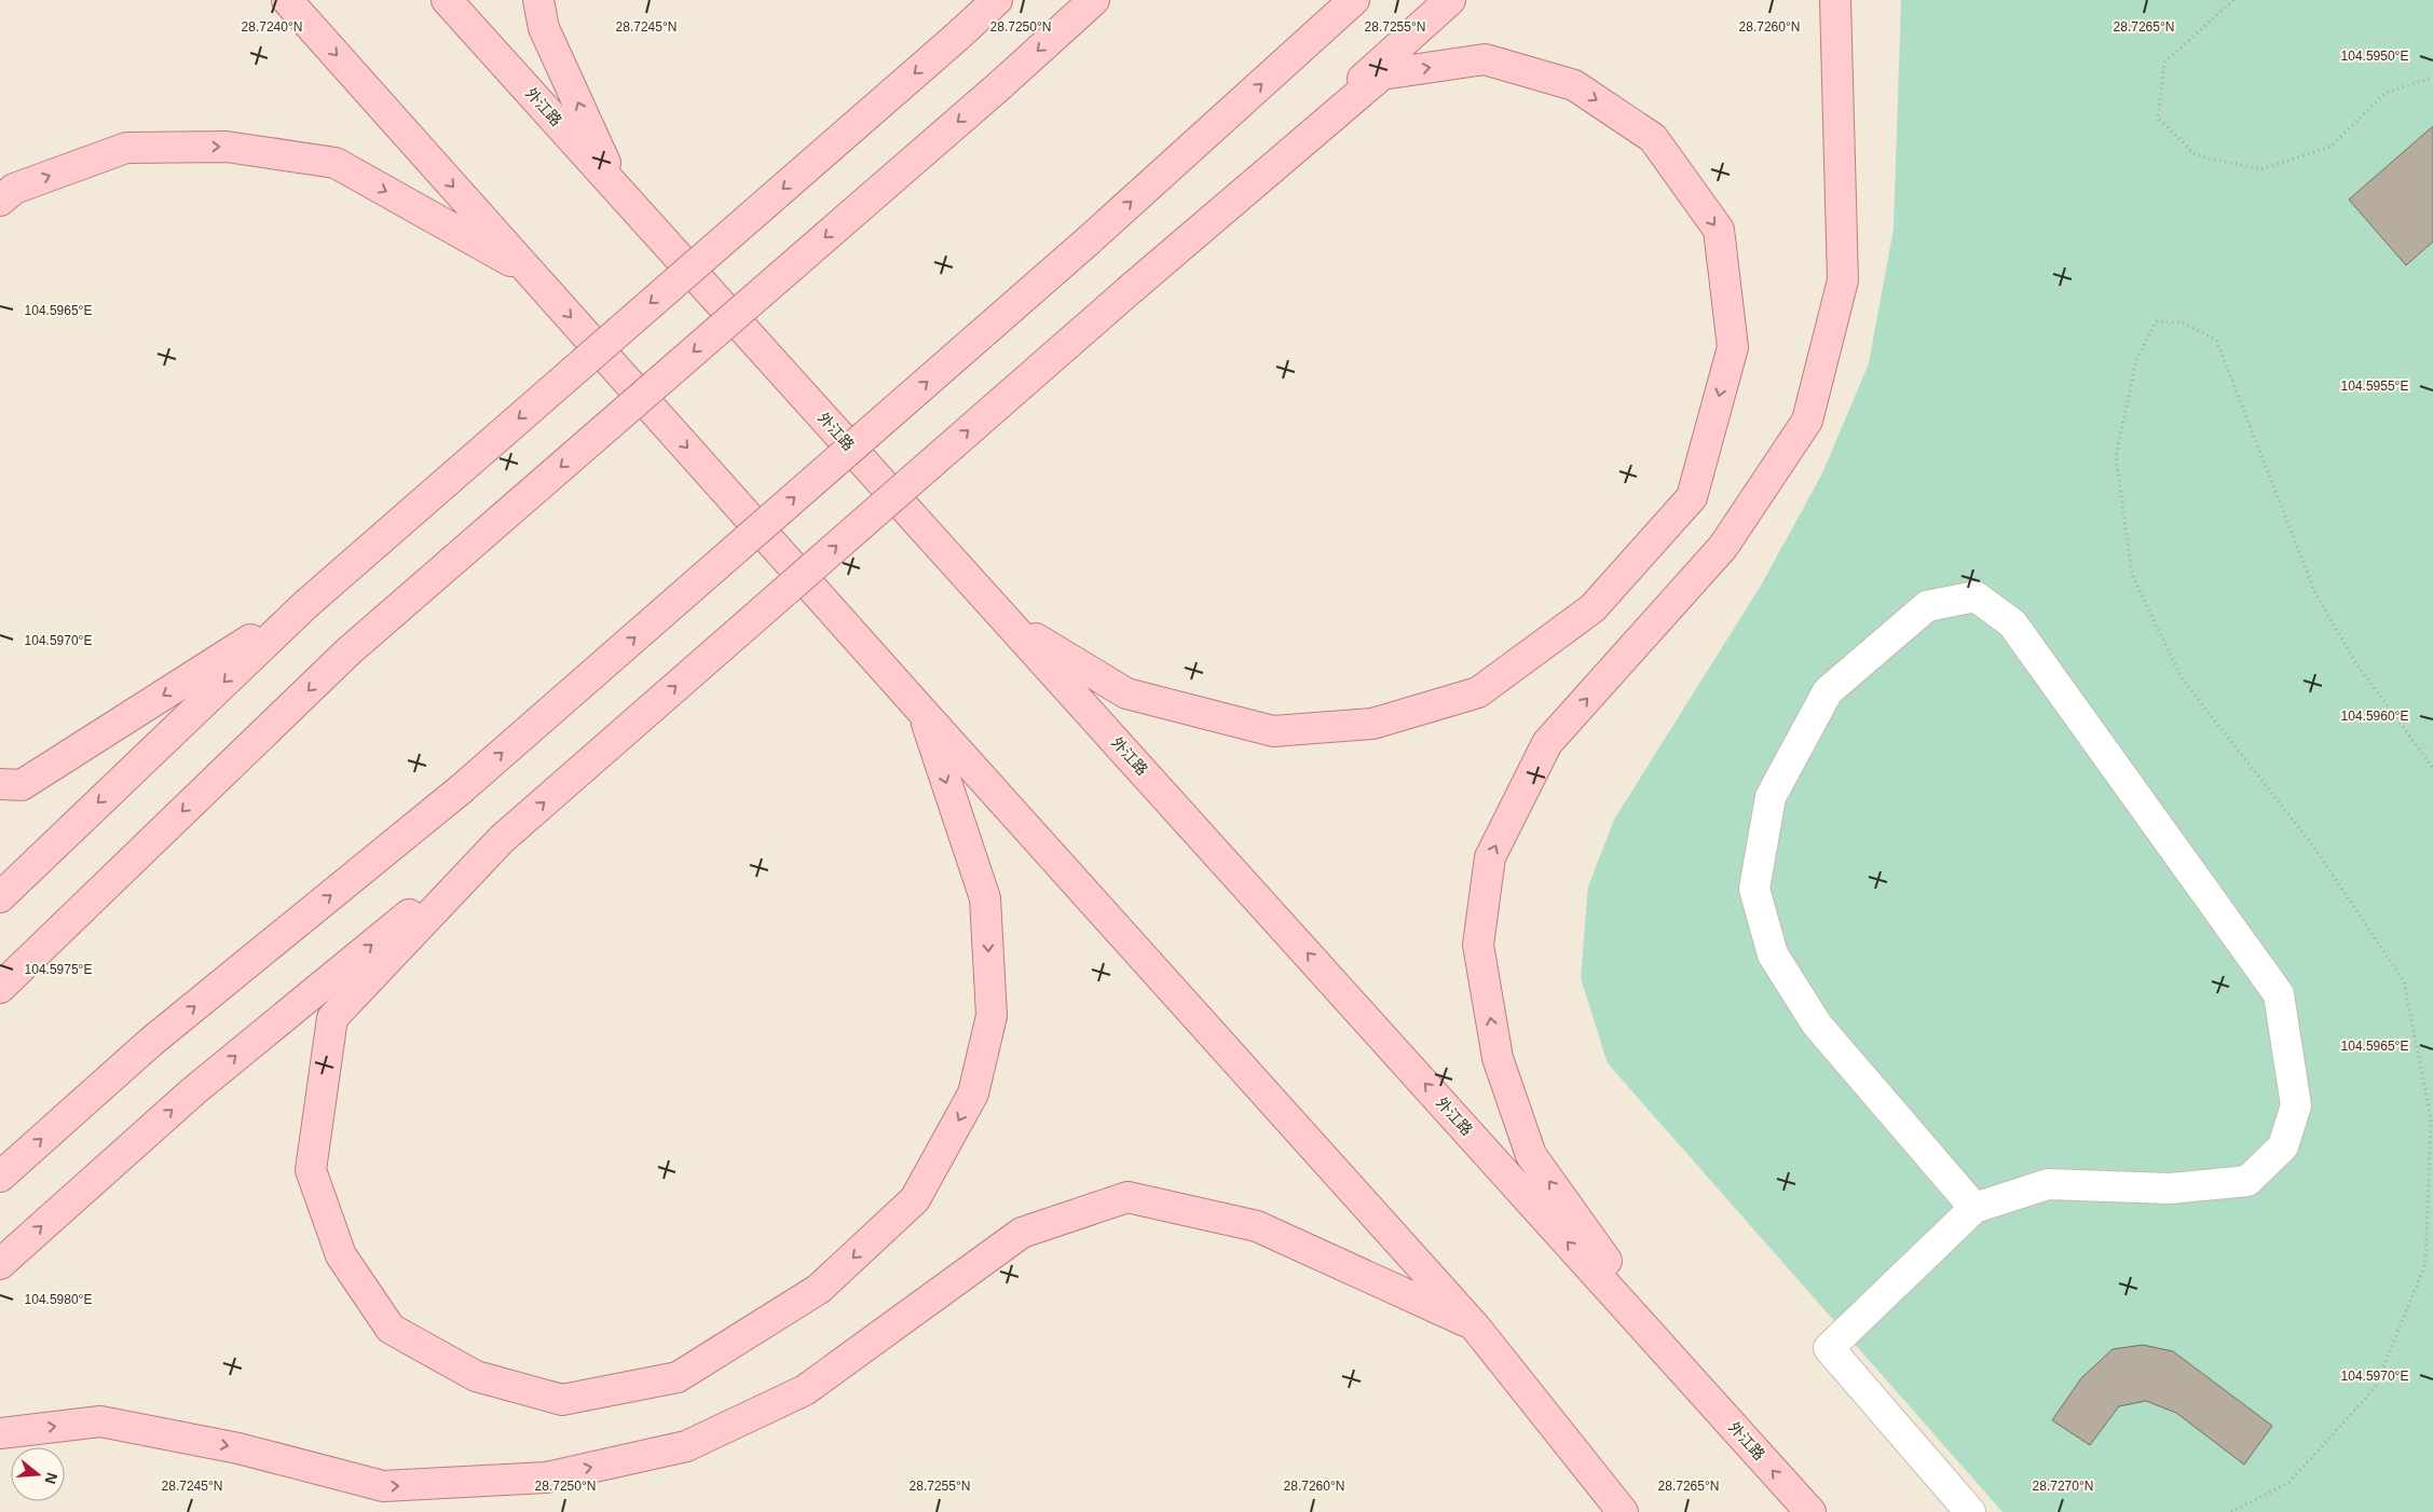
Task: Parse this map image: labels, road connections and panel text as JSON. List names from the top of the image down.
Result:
{
  "streets": {
    "main road": ["外江路"]
  },
  "north": "right",
  "coordinates": [
    "28.7240°N",
    "28.7245°N",
    "28.7250°N",
    "28.7255°N",
    "28.7260°N",
    "28.7265°N",
    "104.5950°E",
    "104.5965°E",
    "104.5955°E",
    "104.5970°E",
    "104.5960°E",
    "104.5975°E",
    "104.5980°E",
    "28.7270°N"
  ]
}
